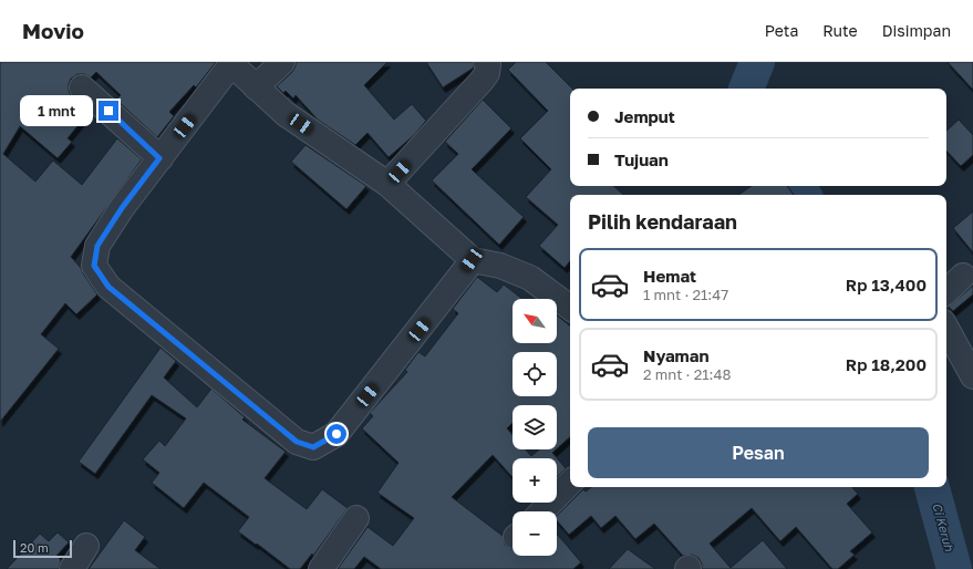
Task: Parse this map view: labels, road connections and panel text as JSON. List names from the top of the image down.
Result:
{
  "water": ["Ci Keruh"],
  "scale_bar": "20 m",
  "north": "top left",
  "page": {
    "header": "Movio",
    "nav": ["Peta", "Rute", "Disimpan"],
    "banner": ["Jemput", "Tujuan"],
    "bubble": "1 mnt",
    "heading": "Pilih kendaraan",
    "list": [
      {
        "name": "Hemat",
        "note": "1 mnt · 21:47",
        "value": "Rp 13,400"
      },
      {
        "name": "Nyaman",
        "note": "2 mnt · 21:48",
        "value": "Rp 18,200"
      }
    ],
    "map_buttons": ["+", "−"],
    "buttons": "Pesan",
    "scale": "20 m"
  }
}
